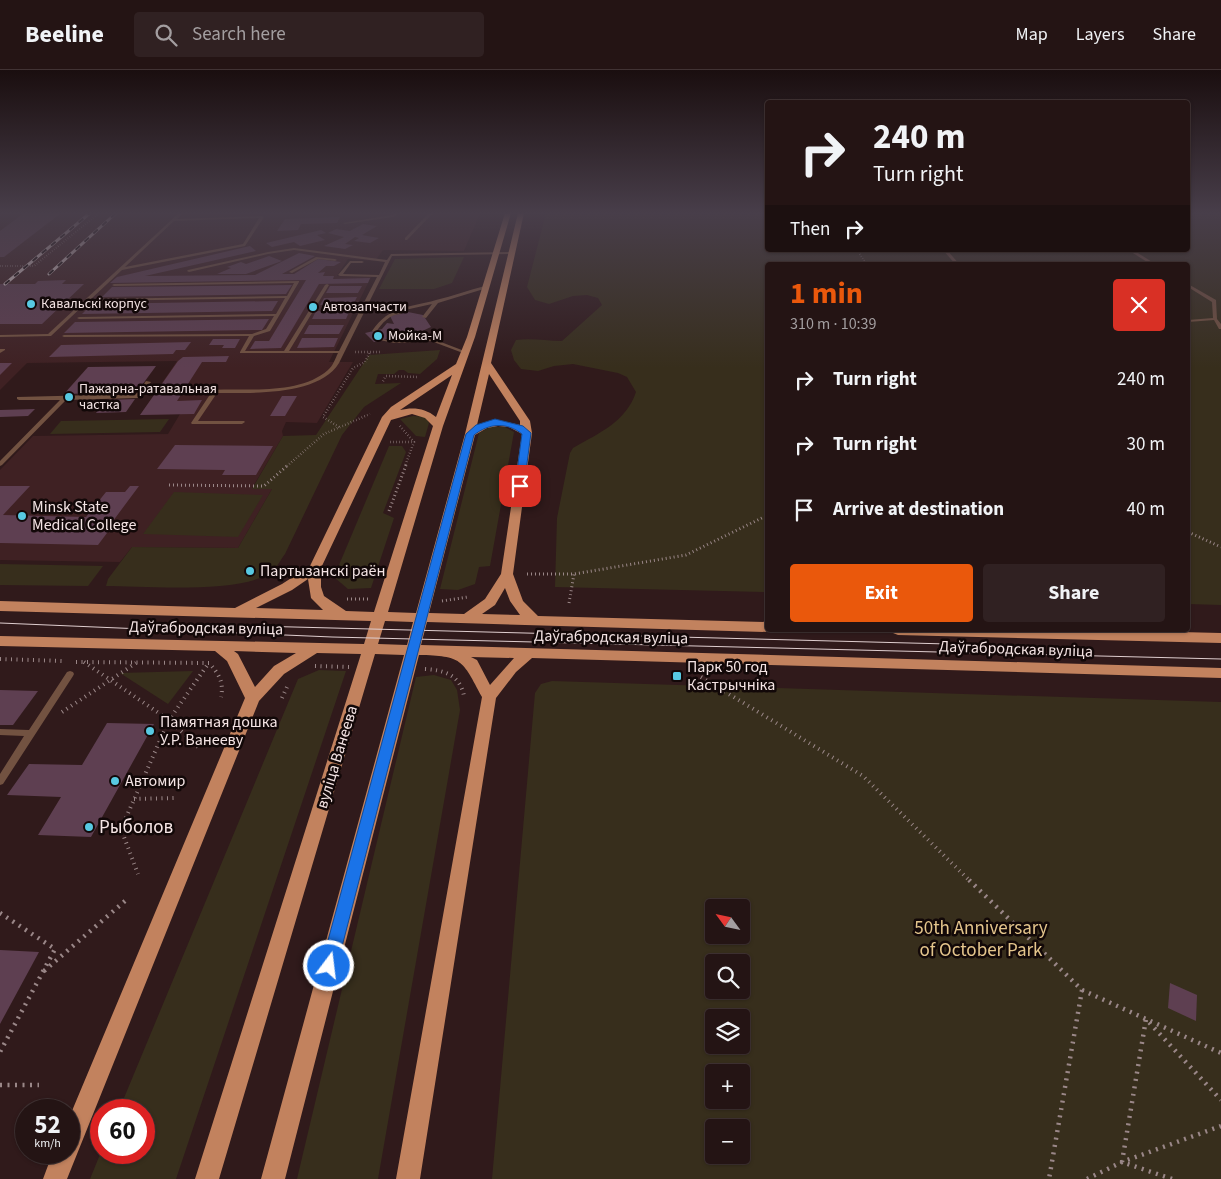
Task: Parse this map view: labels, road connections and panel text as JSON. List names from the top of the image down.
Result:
{
  "streets": {
    "main road": ["Даўгабродская вуліца", "вуліца Ванеева"]
  },
  "parks": ["50th Anniversary of October Park"],
  "places": {
    "other": [
      "Кавальскі корпус",
      "Автозапчасти",
      "Мойка-М",
      "Пажарна-ратавальная частка",
      "Minsk State Medical College",
      "Партызанскі раён",
      "Памятная дошка У.Р. Ванееву",
      "Автомир",
      "Рыболов"
    ],
    "transit": ["Парк 50 год Кастрычніка"]
  },
  "north": "top left",
  "page": {
    "header": "Beeline",
    "search": "Search here",
    "nav": ["Map", "Layers", "Share"],
    "turn": ["240 m", "Turn right"],
    "then": "Then",
    "heading": ["1 min", "310 m · 10:39"],
    "list": [
      {
        "name": "Turn right",
        "value": "240 m"
      },
      {
        "name": "Turn right",
        "value": "30 m"
      },
      {
        "name": "Arrive at destination",
        "value": "40 m"
      }
    ],
    "buttons": ["Exit", "Share"],
    "map_buttons": ["+", "−"],
    "speed": "52 km/h",
    "limit": "60"
  }
}
